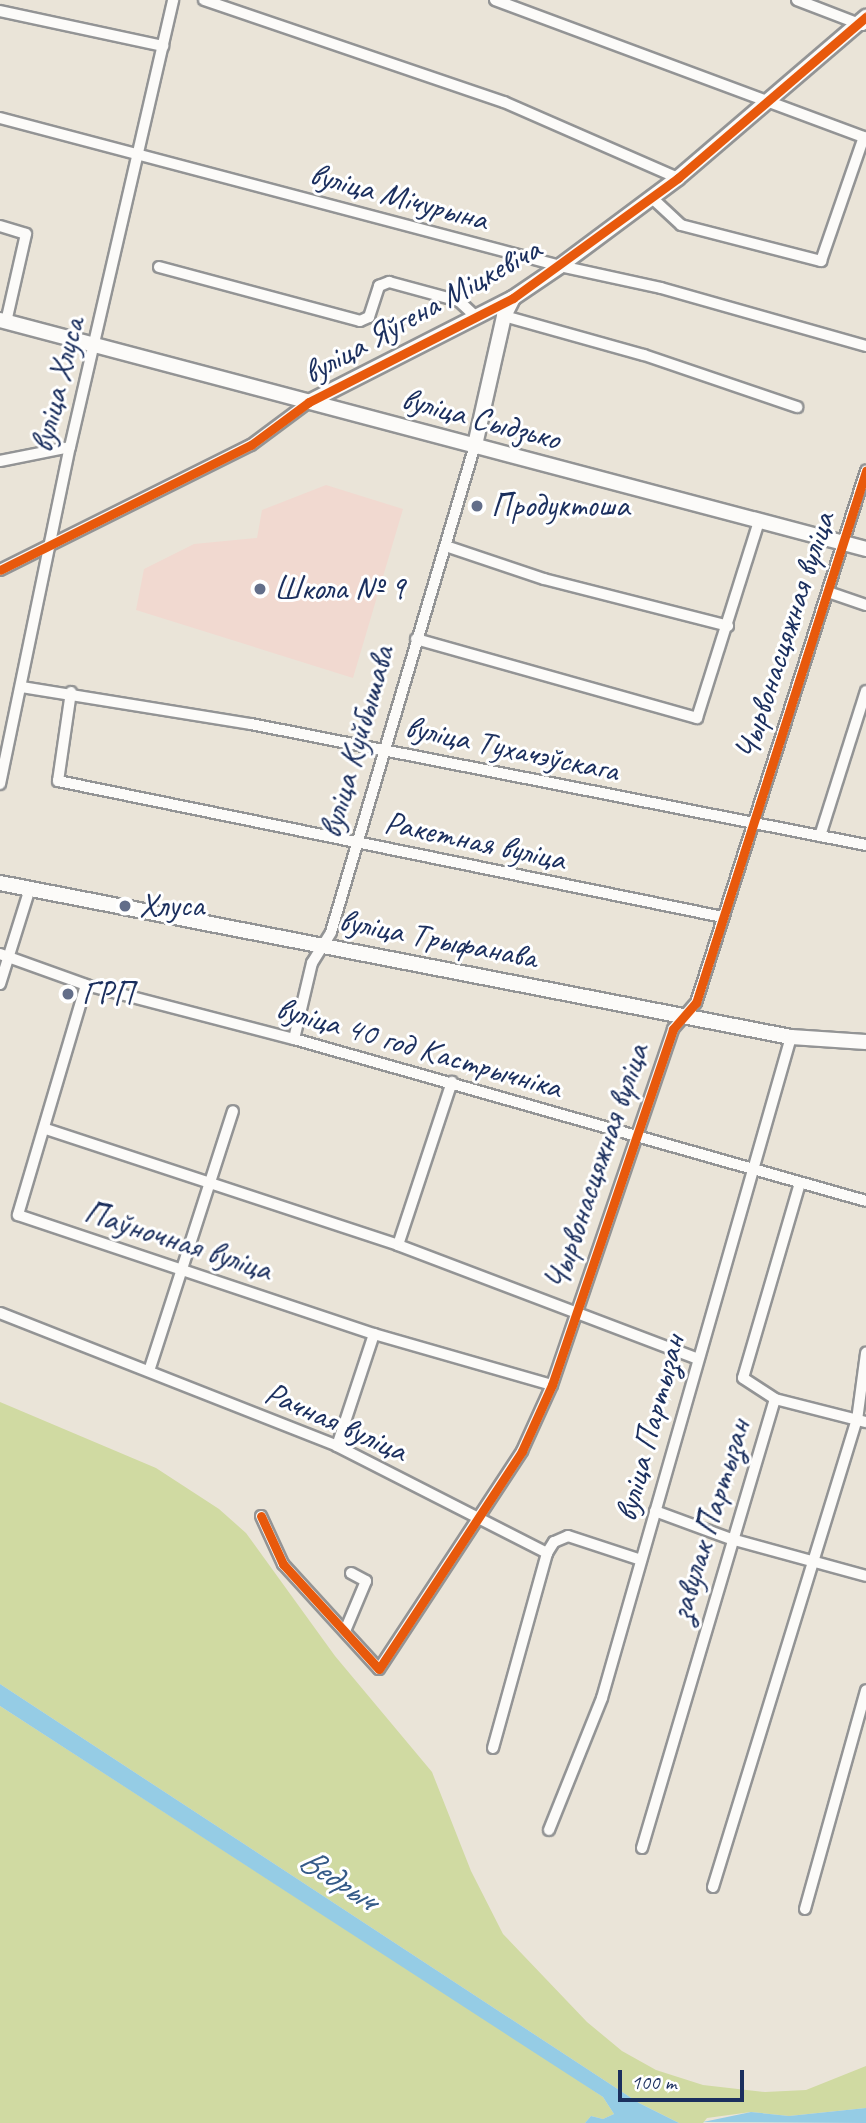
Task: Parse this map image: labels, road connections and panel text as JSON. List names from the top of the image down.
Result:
{
  "streets": {
    "street": [
      "вуліца Мічурына",
      "вуліца Яўгена Міцкевіча",
      "вуліца Хлуса",
      "вуліца Сыдзько",
      "Чырвонасцяжная вуліца",
      "вуліца Куйбышава",
      "вуліца Тухачэўскага",
      "Ракетная вуліца",
      "вуліца Трыфанава",
      "вуліца 40 год Кастрычніка",
      "Паўночная вуліца",
      "Рачная вуліца",
      "вуліца Партызан",
      "завулак Партызан"
    ]
  },
  "crossings": [
    ["вуліца Мічурына", "вуліца Яўгена Міцкевіча"],
    ["вуліца Мічурына", "вуліца Хлуса"],
    ["вуліца Яўгена Міцкевіча", "вуліца Хлуса"],
    ["вуліца Яўгена Міцкевіча", "вуліца Сыдзько"],
    ["вуліца Яўгена Міцкевіча", "вуліца Куйбышава"],
    ["вуліца Хлуса", "вуліца Сыдзько"],
    ["вуліца Хлуса", "вуліца Тухачэўскага"],
    ["вуліца Сыдзько", "Чырвонасцяжная вуліца"],
    ["вуліца Сыдзько", "вуліца Куйбышава"],
    ["Чырвонасцяжная вуліца", "вуліца Тухачэўскага"],
    ["Чырвонасцяжная вуліца", "Ракетная вуліца"],
    ["Чырвонасцяжная вуліца", "вуліца Трыфанава"],
    ["Чырвонасцяжная вуліца", "вуліца 40 год Кастрычніка"],
    ["Чырвонасцяжная вуліца", "Паўночная вуліца"],
    ["Чырвонасцяжная вуліца", "Рачная вуліца"],
    ["вуліца Куйбышава", "вуліца Тухачэўскага"],
    ["вуліца Куйбышава", "Ракетная вуліца"],
    ["вуліца Куйбышава", "вуліца Трыфанава"],
    ["вуліца Куйбышава", "вуліца 40 год Кастрычніка"],
    ["вуліца Тухачэўскага", "Ракетная вуліца"],
    ["вуліца Трыфанава", "вуліца Партызан"],
    ["вуліца 40 год Кастрычніка", "Паўночная вуліца"],
    ["вуліца 40 год Кастрычніка", "вуліца Партызан"],
    ["вуліца 40 год Кастрычніка", "завулак Партызан"]
  ],
  "water": ["Ведрыч"],
  "places": [
    "Продуктоша",
    "Школа № 9",
    "Хлуса",
    "ГРП"
  ],
  "scale_bar": "100 m"
}
